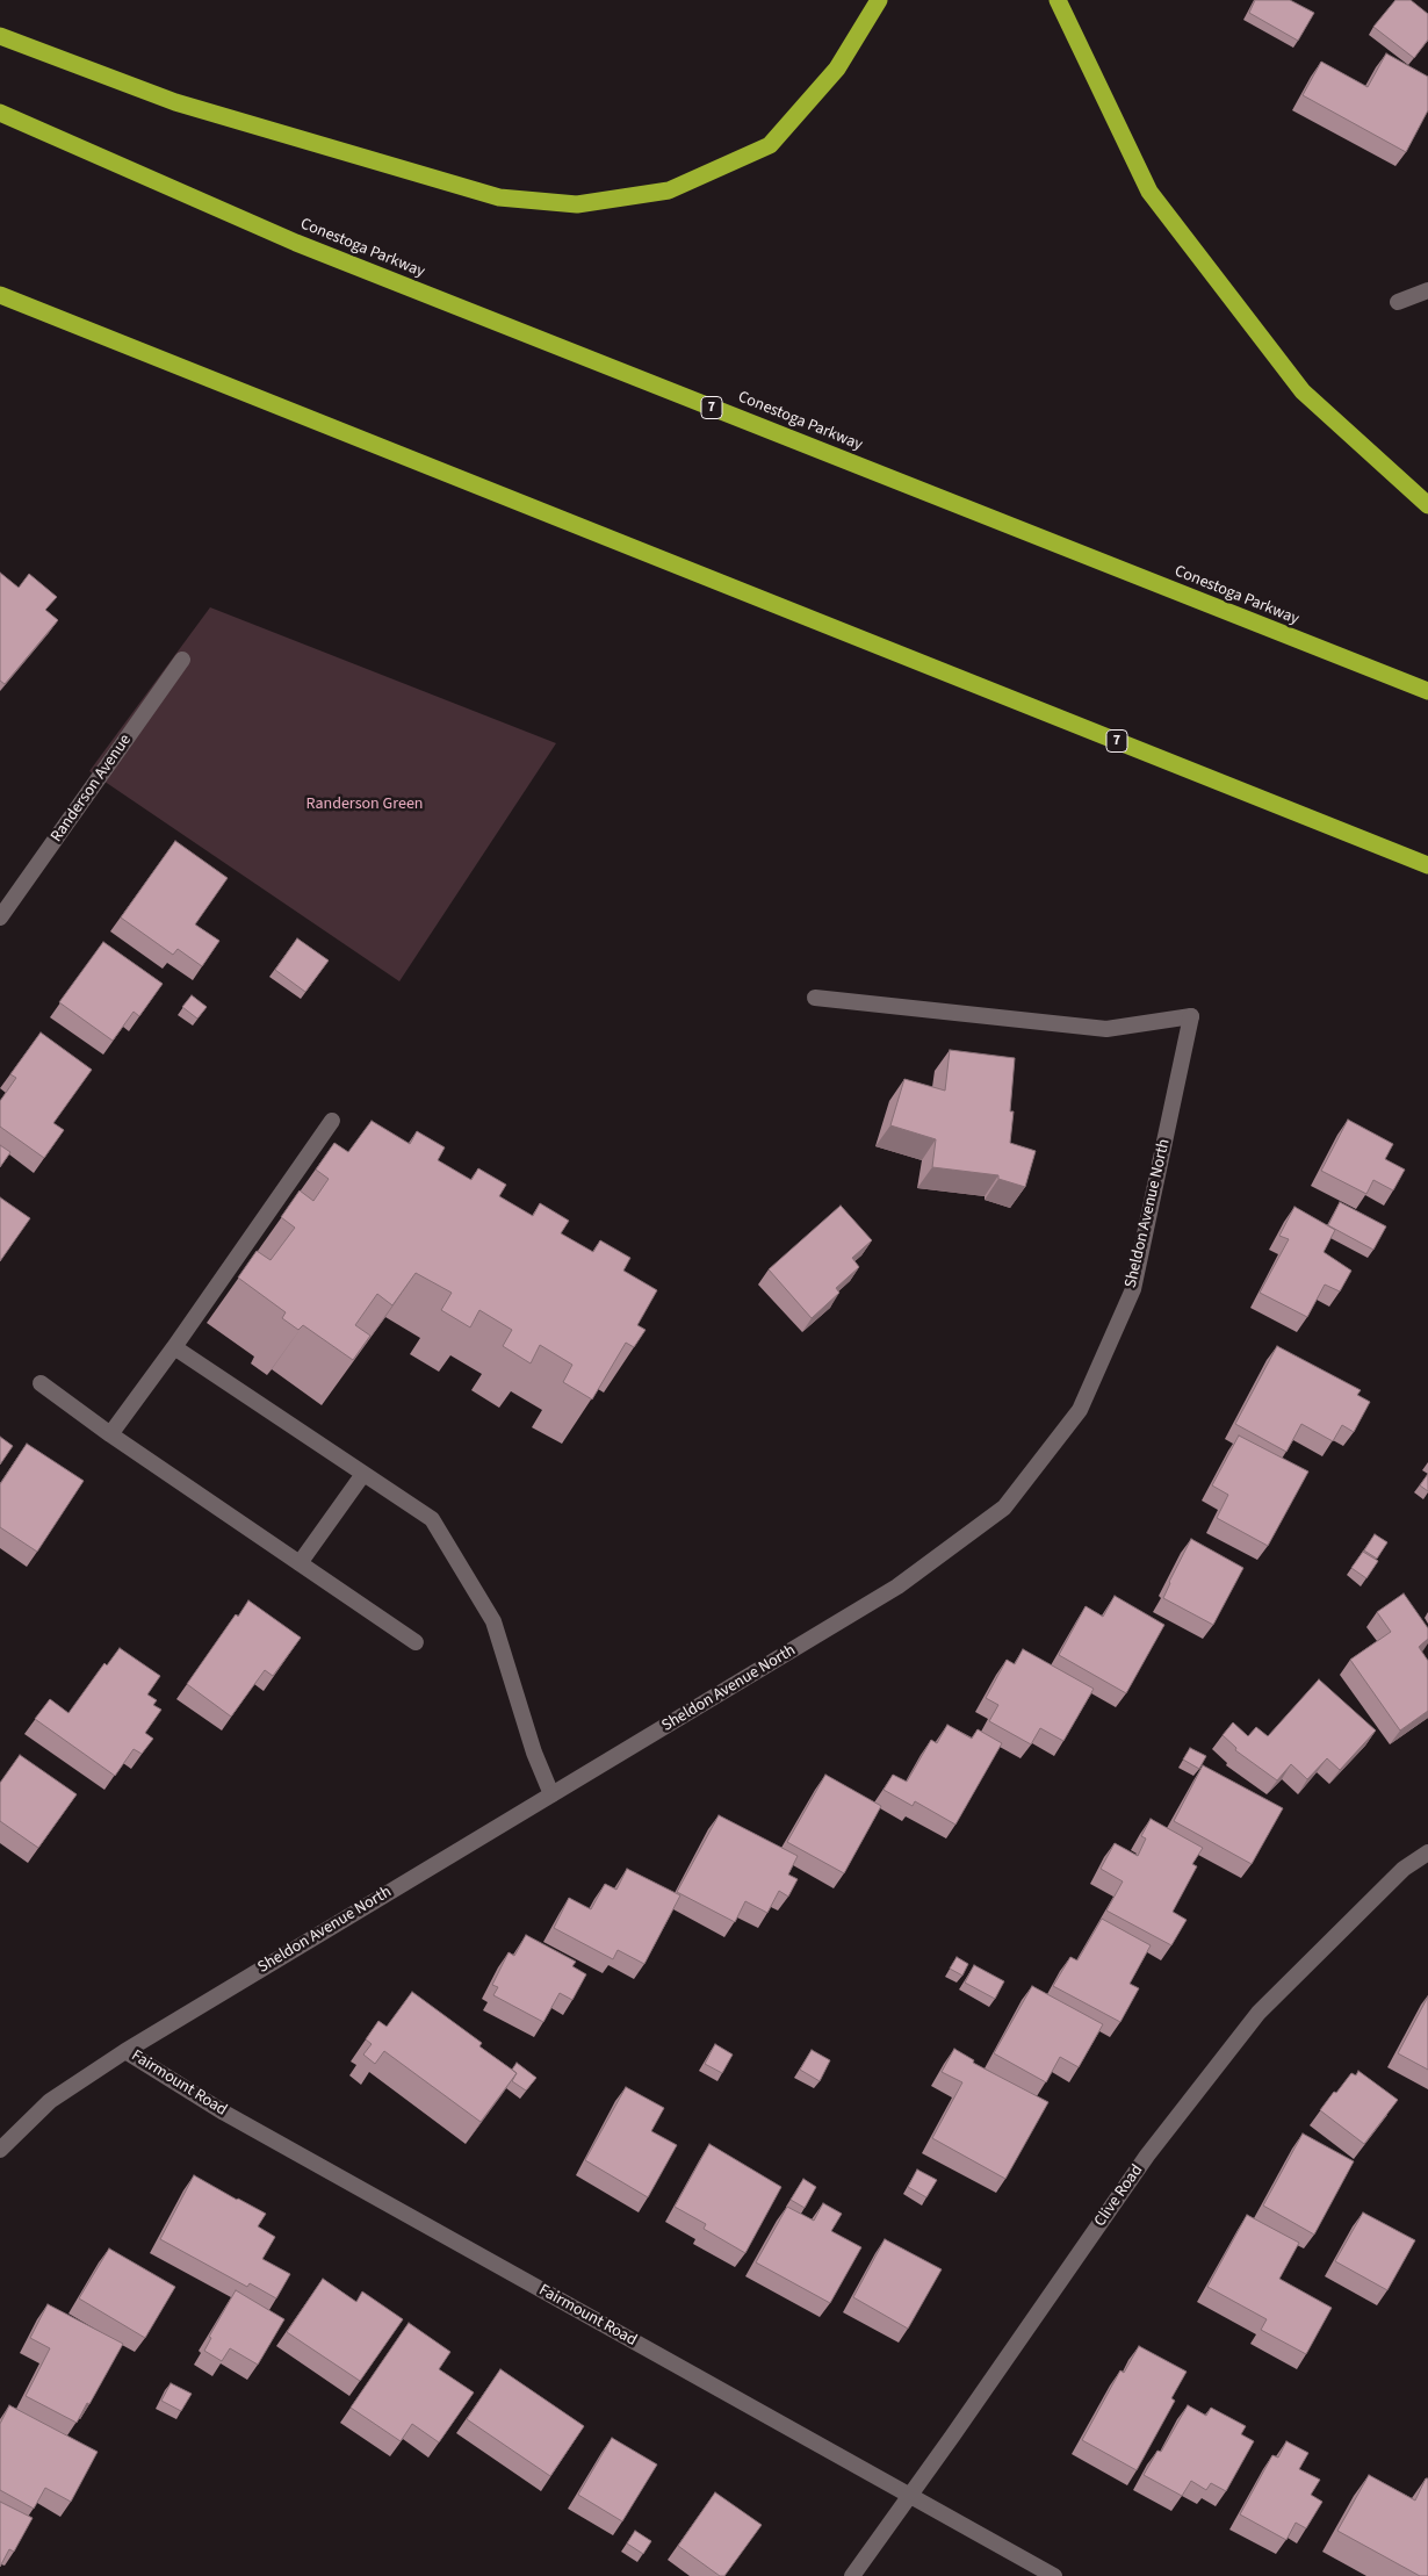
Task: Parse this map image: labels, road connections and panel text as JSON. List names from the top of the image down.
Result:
{
  "streets": {
    "highway": ["Conestoga Parkway", "7"],
    "street": [
      "Randerson Avenue",
      "Sheldon Avenue North",
      "Fairmount Road",
      "Clive Road"
    ]
  },
  "crossings": [
    ["Sheldon Avenue North", "Fairmount Road"],
    ["Fairmount Road", "Clive Road"]
  ],
  "parks": ["Randerson Green"]
}
